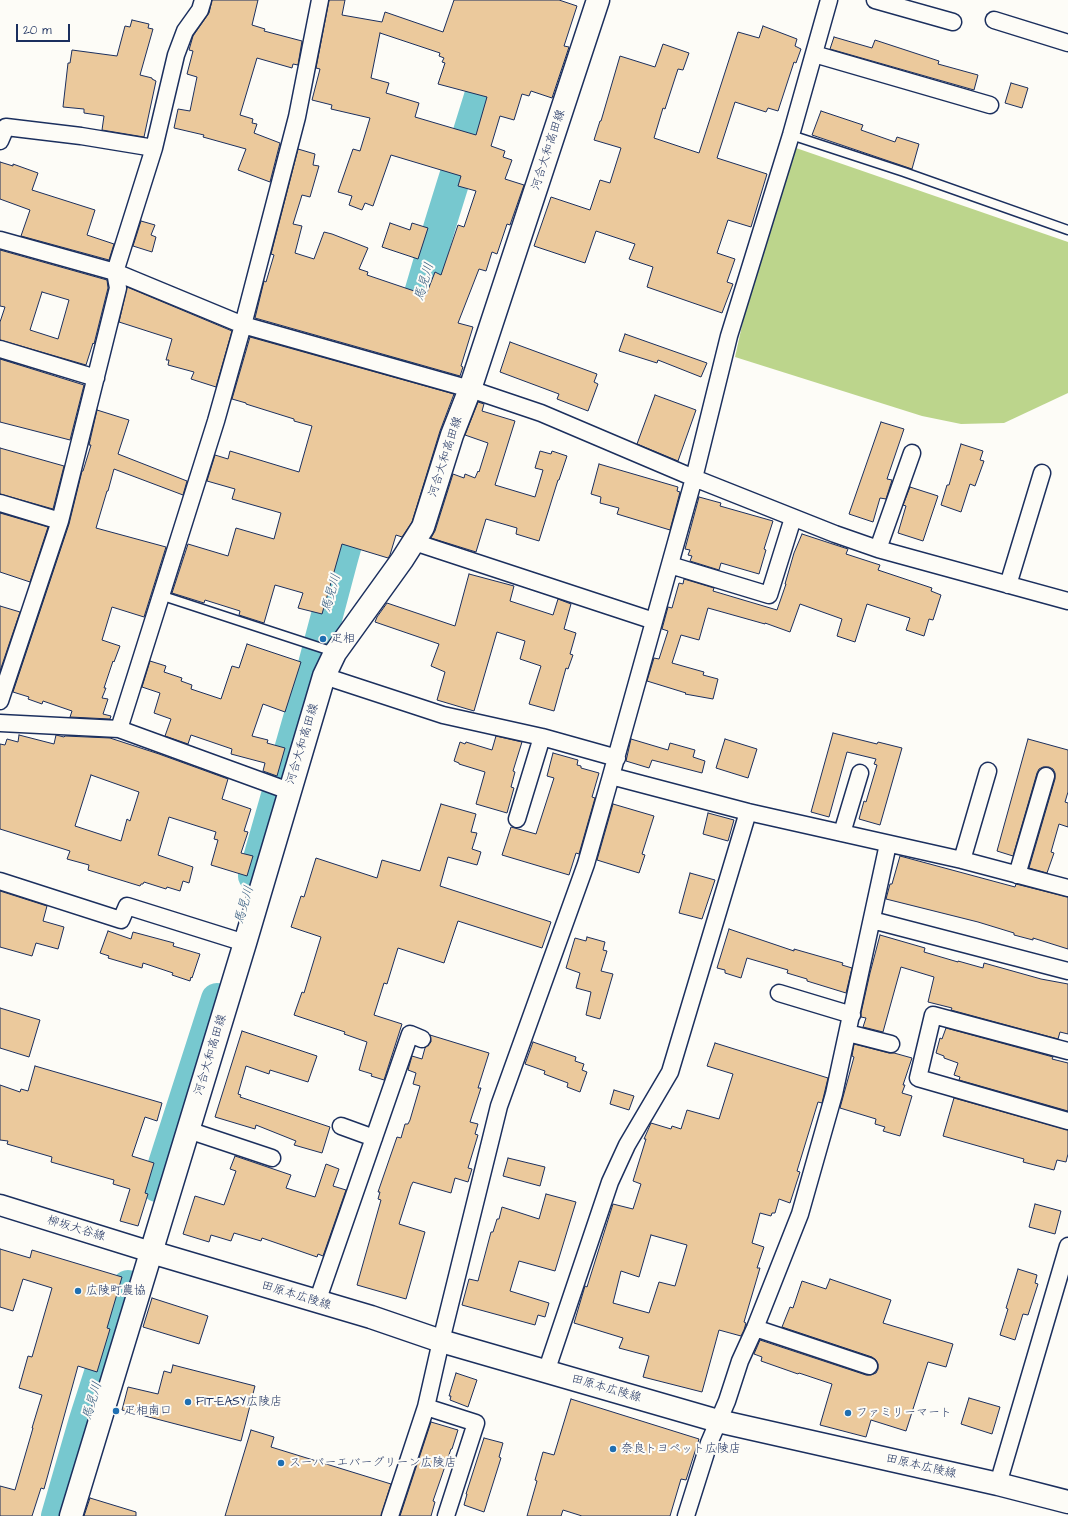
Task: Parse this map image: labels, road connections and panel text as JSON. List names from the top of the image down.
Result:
{
  "streets": {
    "main road": ["河合大和高田線", "田原本広陵線"],
    "street": ["柳坂大谷線"]
  },
  "crossings": [
    ["河合大和高田線", "柳坂大谷線"],
    ["河合大和高田線", "田原本広陵線"],
    ["柳坂大谷線", "田原本広陵線"]
  ],
  "water": ["馬見川"],
  "places": [
    "疋相",
    "広陵町農協",
    "FIT-EASY広陵店",
    "疋相南口",
    "ファミリーマート",
    "奈良トヨペット広陵店",
    "スーパーエバーグリーン広陵店"
  ],
  "scale_bar": "20 m"
}
